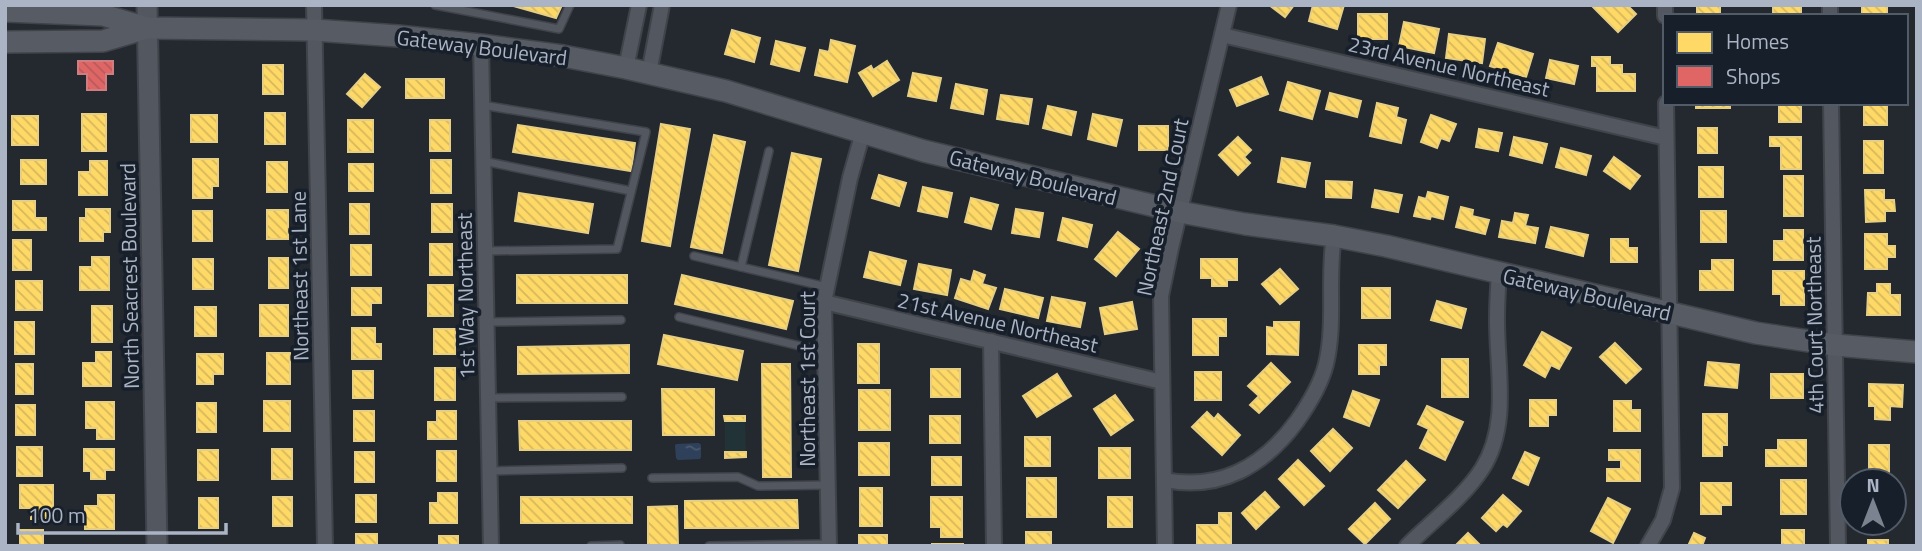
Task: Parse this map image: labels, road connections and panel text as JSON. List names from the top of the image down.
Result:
{
  "streets": {
    "main road": ["Gateway Boulevard"],
    "street": [
      "23rd Avenue Northeast",
      "Northeast 2nd Court",
      "North Seacrest Boulevard",
      "Northeast 1st Lane",
      "1st Way Northeast",
      "21st Avenue Northeast",
      "4th Court Northeast",
      "Northeast 1st Court"
    ]
  },
  "crossings": [
    ["Gateway Boulevard", "Northeast 2nd Court"],
    ["Gateway Boulevard", "North Seacrest Boulevard"],
    ["Gateway Boulevard", "Northeast 1st Lane"],
    ["Gateway Boulevard", "1st Way Northeast"],
    ["Gateway Boulevard", "4th Court Northeast"],
    ["Gateway Boulevard", "Northeast 1st Court"],
    ["23rd Avenue Northeast", "Northeast 2nd Court"],
    ["Northeast 2nd Court", "21st Avenue Northeast"],
    ["21st Avenue Northeast", "Northeast 1st Court"]
  ],
  "legend": ["Homes", "Shops"],
  "scale_bar": "100 m",
  "north": "top"
}
